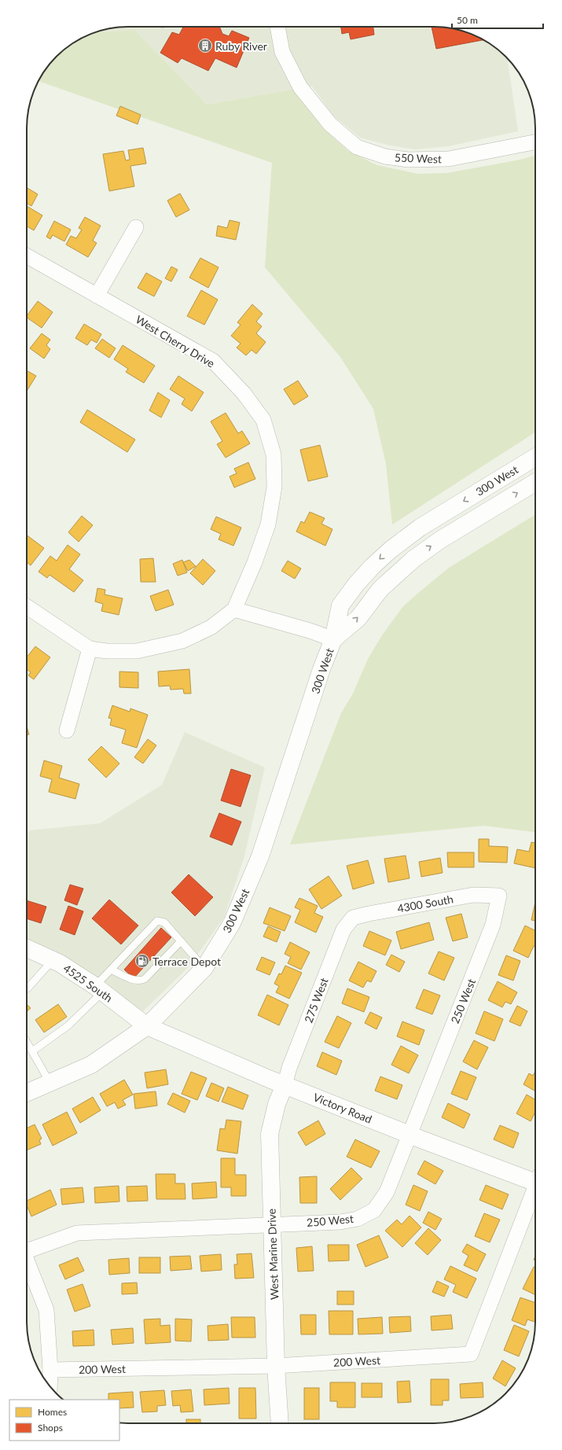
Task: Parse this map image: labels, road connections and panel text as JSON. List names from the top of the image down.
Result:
{
  "streets": {
    "main road": [
      "300 West",
      "4525 South",
      "Victory Road",
      "West Marine Drive"
    ],
    "street": [
      "550 West",
      "West Cherry Drive",
      "4300 South",
      "275 West",
      "250 West",
      "200 West"
    ]
  },
  "crossings": [
    ["300 West", "4525 South"],
    ["300 West", "Victory Road"],
    ["4300 South", "275 West"],
    ["4300 South", "250 West"],
    ["4525 South", "Victory Road"],
    ["275 West", "Victory Road"],
    ["275 West", "West Marine Drive"],
    ["250 West", "Victory Road"],
    ["250 West", "West Marine Drive"],
    ["Victory Road", "West Marine Drive"],
    ["West Marine Drive", "200 West"]
  ],
  "places": {
    "building": ["Ruby River"],
    "fuel station": ["Terrace Depot"]
  },
  "legend": ["Homes", "Shops"],
  "scale_bar": "50 m"
}
